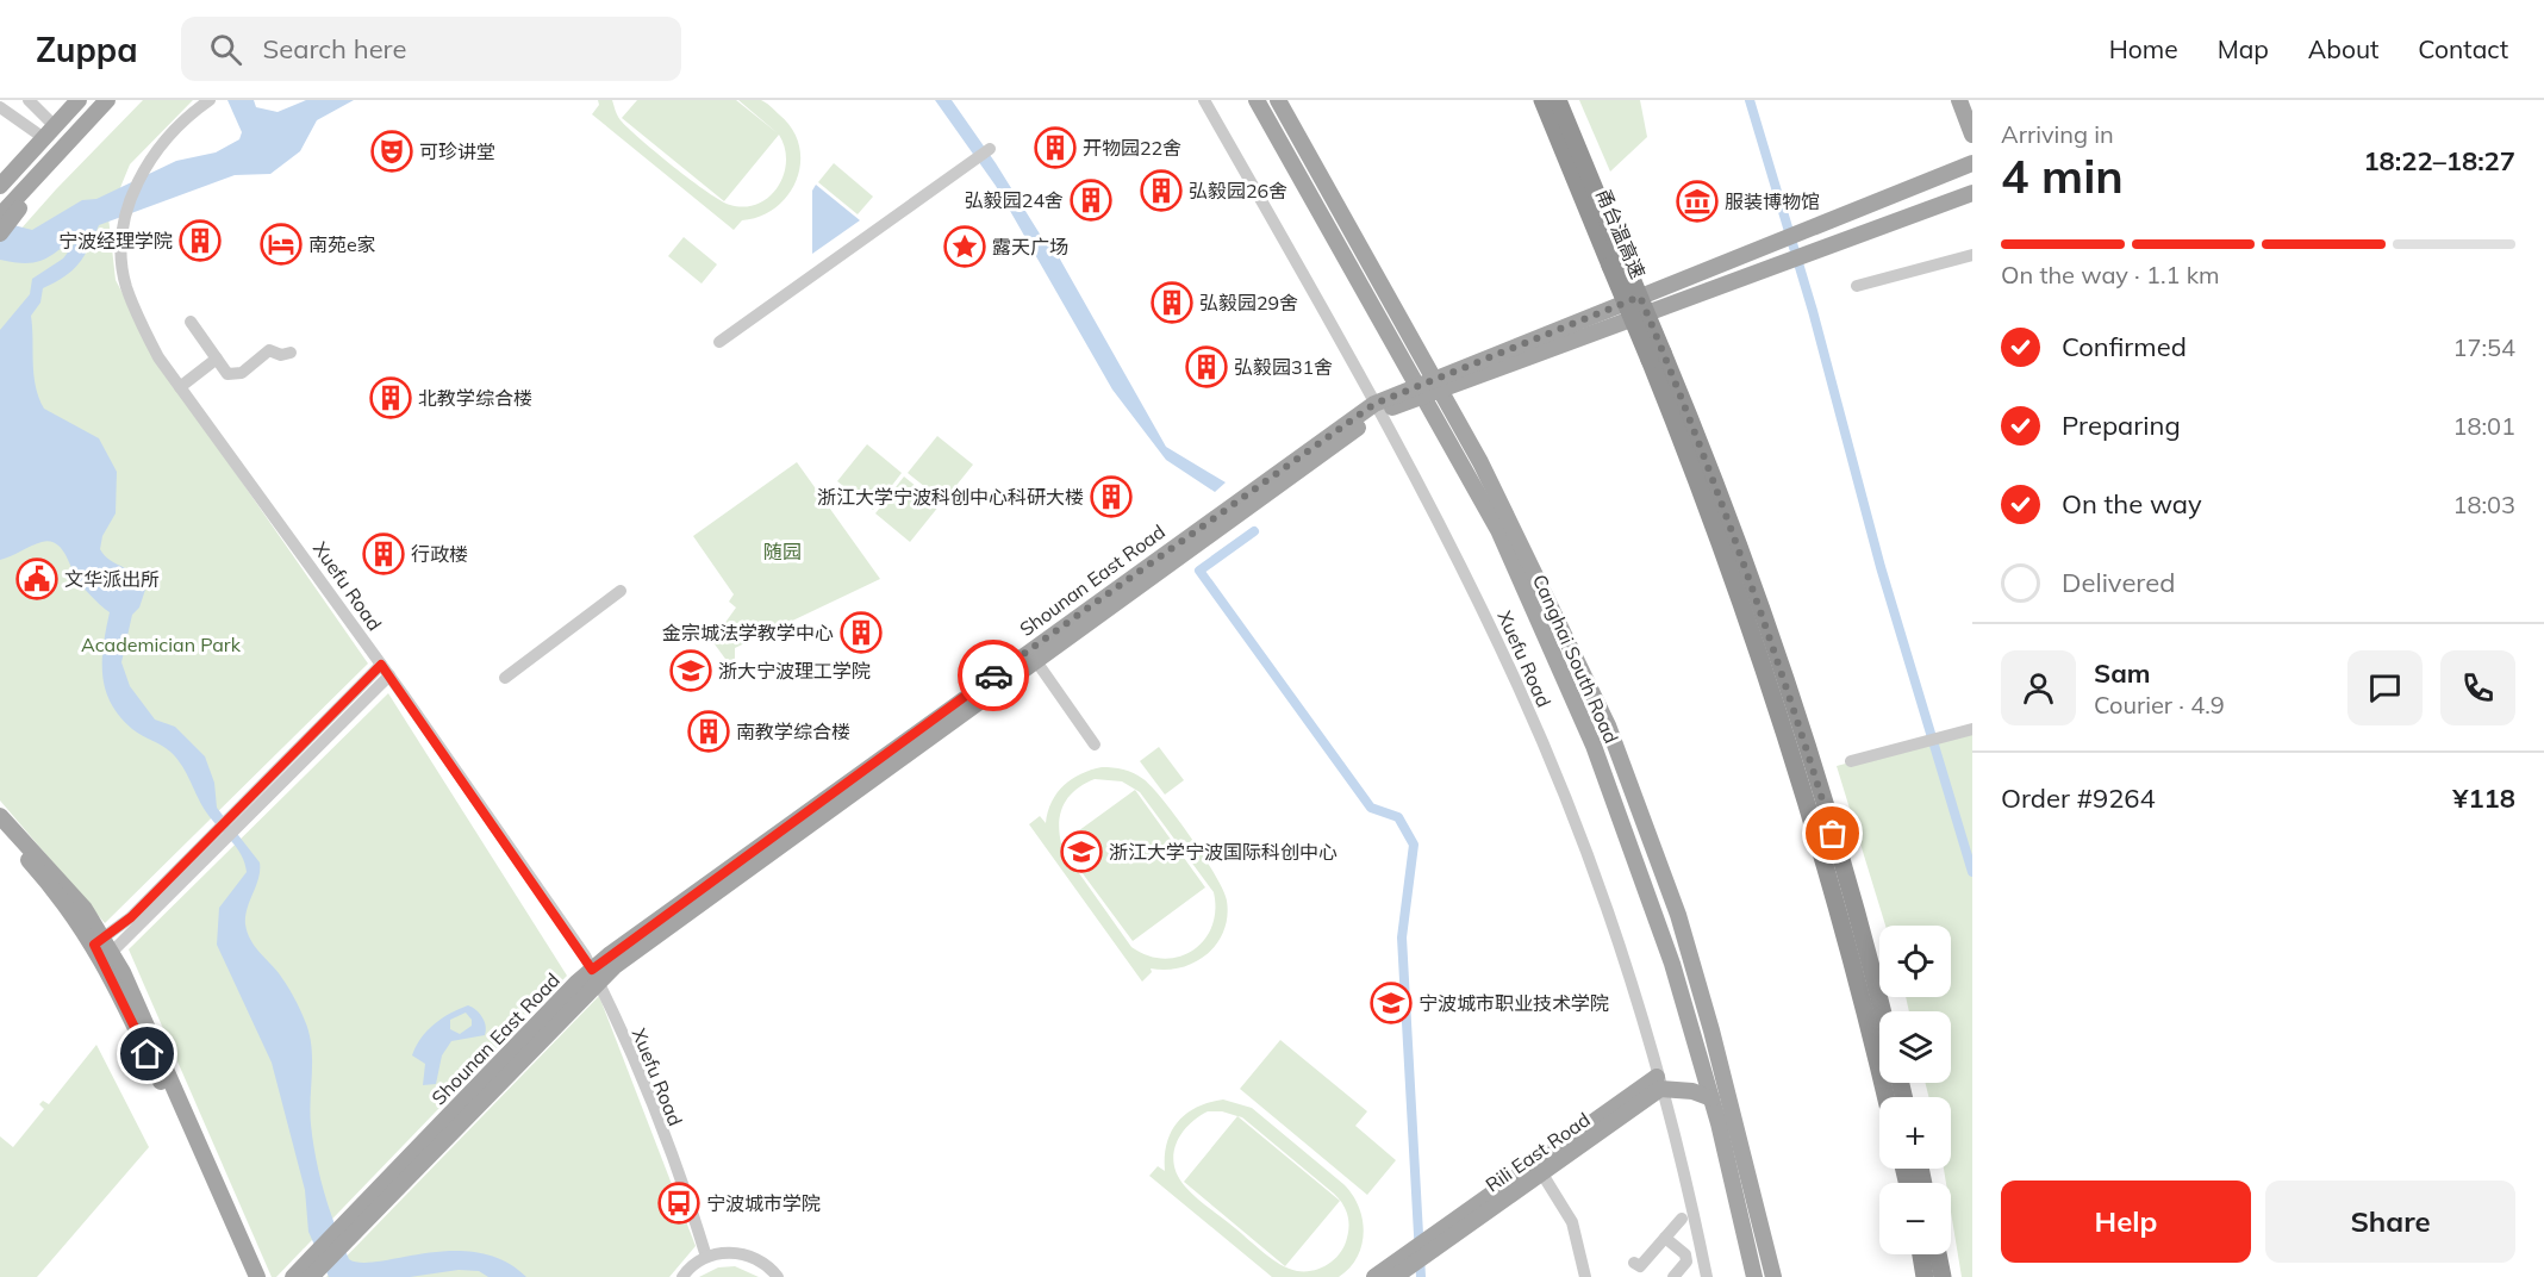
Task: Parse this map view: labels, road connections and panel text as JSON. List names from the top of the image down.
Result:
{
  "streets": {
    "highway": ["甬台温高速"],
    "main road": ["Shounan East Road", "Canghai South Road", "Rili East Road"],
    "street": ["Xuefu Road"]
  },
  "crossings": [
    ["甬台温高速", "Shounan East Road"],
    ["Shounan East Road", "Xuefu Road"],
    ["Shounan East Road", "Canghai South Road"],
    ["Xuefu Road", "Rili East Road"]
  ],
  "parks": ["随园", "Academician Park"],
  "places": {
    "building": [
      "开物园22舍",
      "弘毅园26舍",
      "弘毅园24舍",
      "宁波经理学院",
      "弘毅园29舍",
      "弘毅园31舍",
      "北教学综合楼",
      "浙江大学宁波科创中心科研大楼",
      "行政楼",
      "金宗城法学教学中心",
      "南教学综合楼"
    ],
    "theatre": ["可珍讲堂"],
    "museum": ["服装博物馆"],
    "hotel": ["南苑e家"],
    "place": ["露天广场"],
    "public building": ["文华派出所"],
    "school or university": ["浙大宁波理工学院", "浙江大学宁波国际科创中心", "宁波城市职业技术学院"],
    "bus stop": ["宁波城市学院"]
  },
  "page": {
    "header": "Zuppa",
    "search": "Search here",
    "nav": [
      "Home",
      "Map",
      "About",
      "Contact"
    ],
    "heading": ["4 min", "Arriving in", "18:22–18:27"],
    "panel": [
      "Sam",
      "Courier · 4.9",
      "Order #9264",
      "¥118"
    ],
    "bar": "On the way · 1.1 km",
    "list": [
      ["Confirmed", "17:54"],
      ["Preparing", "18:01"],
      ["On the way", "18:03"],
      "Delivered"
    ],
    "map_buttons": ["+", "−"],
    "buttons": ["Help", "Share"]
  }
}
